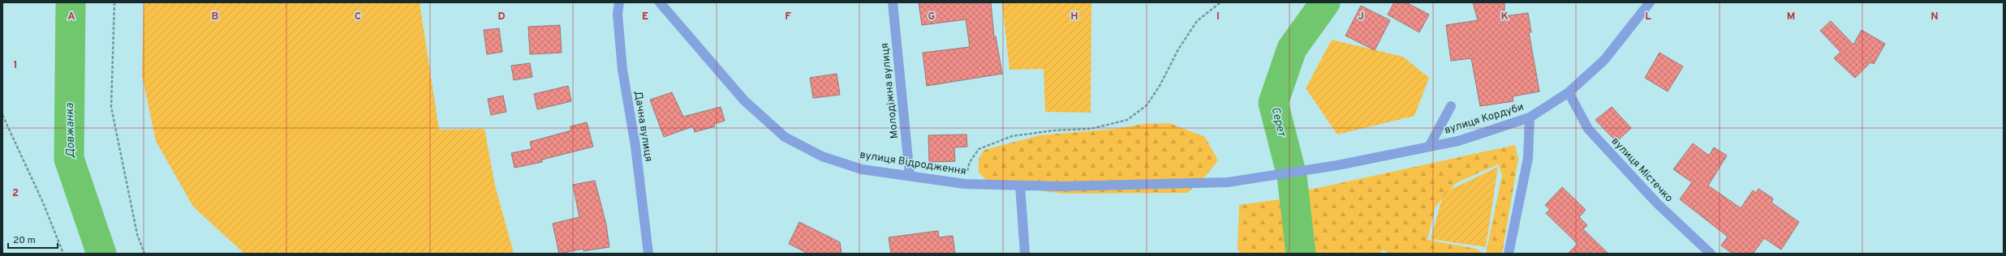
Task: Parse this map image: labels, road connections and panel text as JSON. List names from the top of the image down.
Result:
{
  "streets": {
    "street": [
      "Молодіжна вулиця",
      "вулиця Кордуби",
      "Дачна вулиця",
      "вулиця Відродження",
      "вулиця Містечко"
    ]
  },
  "crossings": [
    ["Молодіжна вулиця", "вулиця Відродження"],
    ["вулиця Кордуби", "вулиця Відродження"],
    ["вулиця Кордуби", "вулиця Містечко"]
  ],
  "water": ["Серет", "Довжанка"],
  "scale_bar": "20 m",
  "grid": {
    "columns": [
      "A",
      "B",
      "C",
      "D",
      "E",
      "F",
      "G",
      "H",
      "I",
      "J",
      "K",
      "L",
      "M",
      "N"
    ],
    "rows": ["1", "2"]
  }
}
